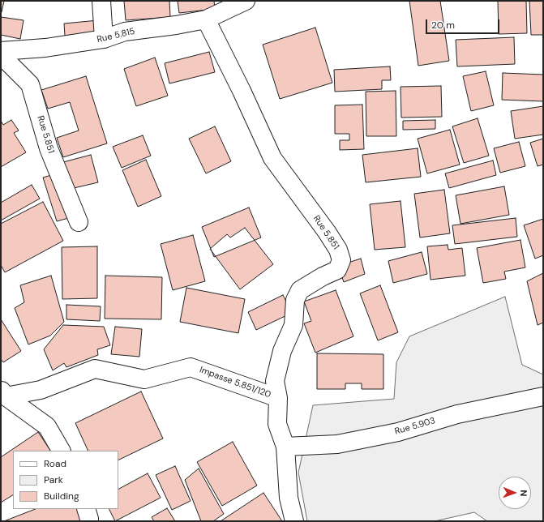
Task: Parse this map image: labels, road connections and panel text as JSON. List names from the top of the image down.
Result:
{
  "streets": {
    "street": [
      "Rue 5.815",
      "Rue 5.851",
      "Impasse 5.851/120",
      "Rue 5.903"
    ]
  },
  "crossings": [
    ["Rue 5.815", "Rue 5.851"],
    ["Rue 5.851", "Impasse 5.851/120"],
    ["Rue 5.851", "Rue 5.903"]
  ],
  "legend": ["Road", "Park", "Building"],
  "scale_bar": "20 m",
  "north": "right"
}
